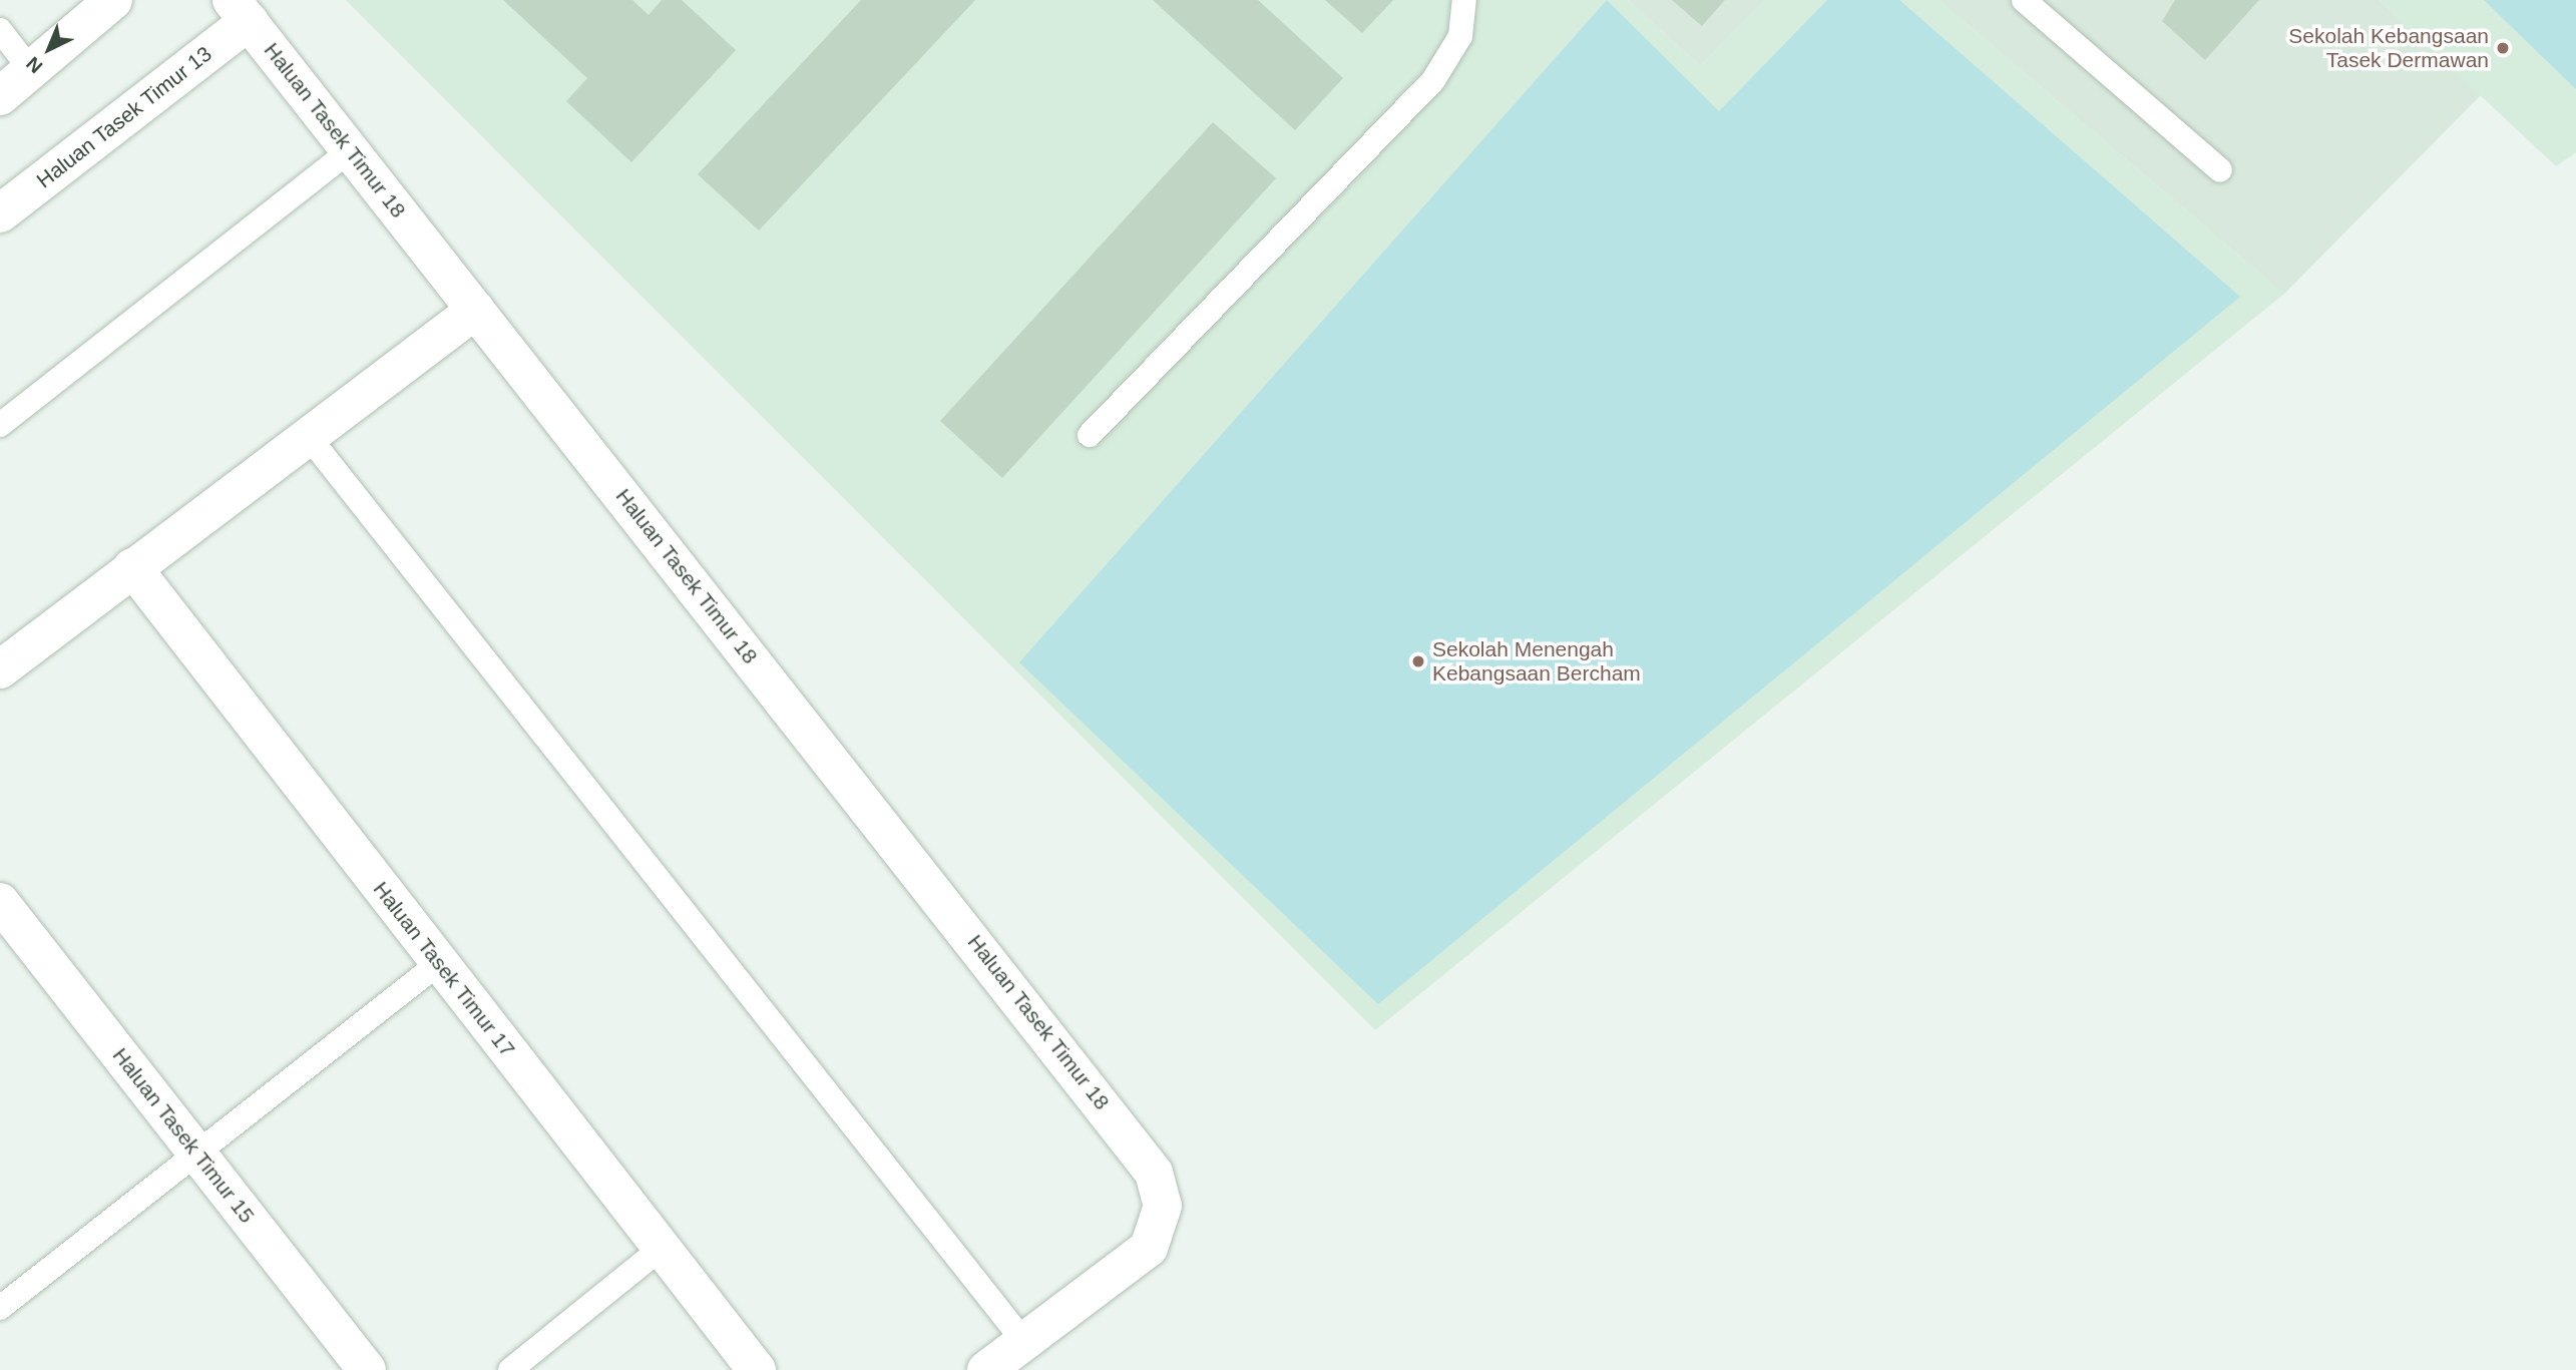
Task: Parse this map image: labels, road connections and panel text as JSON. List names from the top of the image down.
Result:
{
  "streets": {
    "street": [
      "Haluan Tasek Timur 13",
      "Haluan Tasek Timur 18",
      "Haluan Tasek Timur 17",
      "Haluan Tasek Timur 15"
    ]
  },
  "crossings": [
    ["Haluan Tasek Timur 13", "Haluan Tasek Timur 18"]
  ],
  "places": ["Sekolah Kebangsaan Tasek Dermawan", "Sekolah Menengah Kebangsaan Bercham"],
  "north": "bottom left"
}
